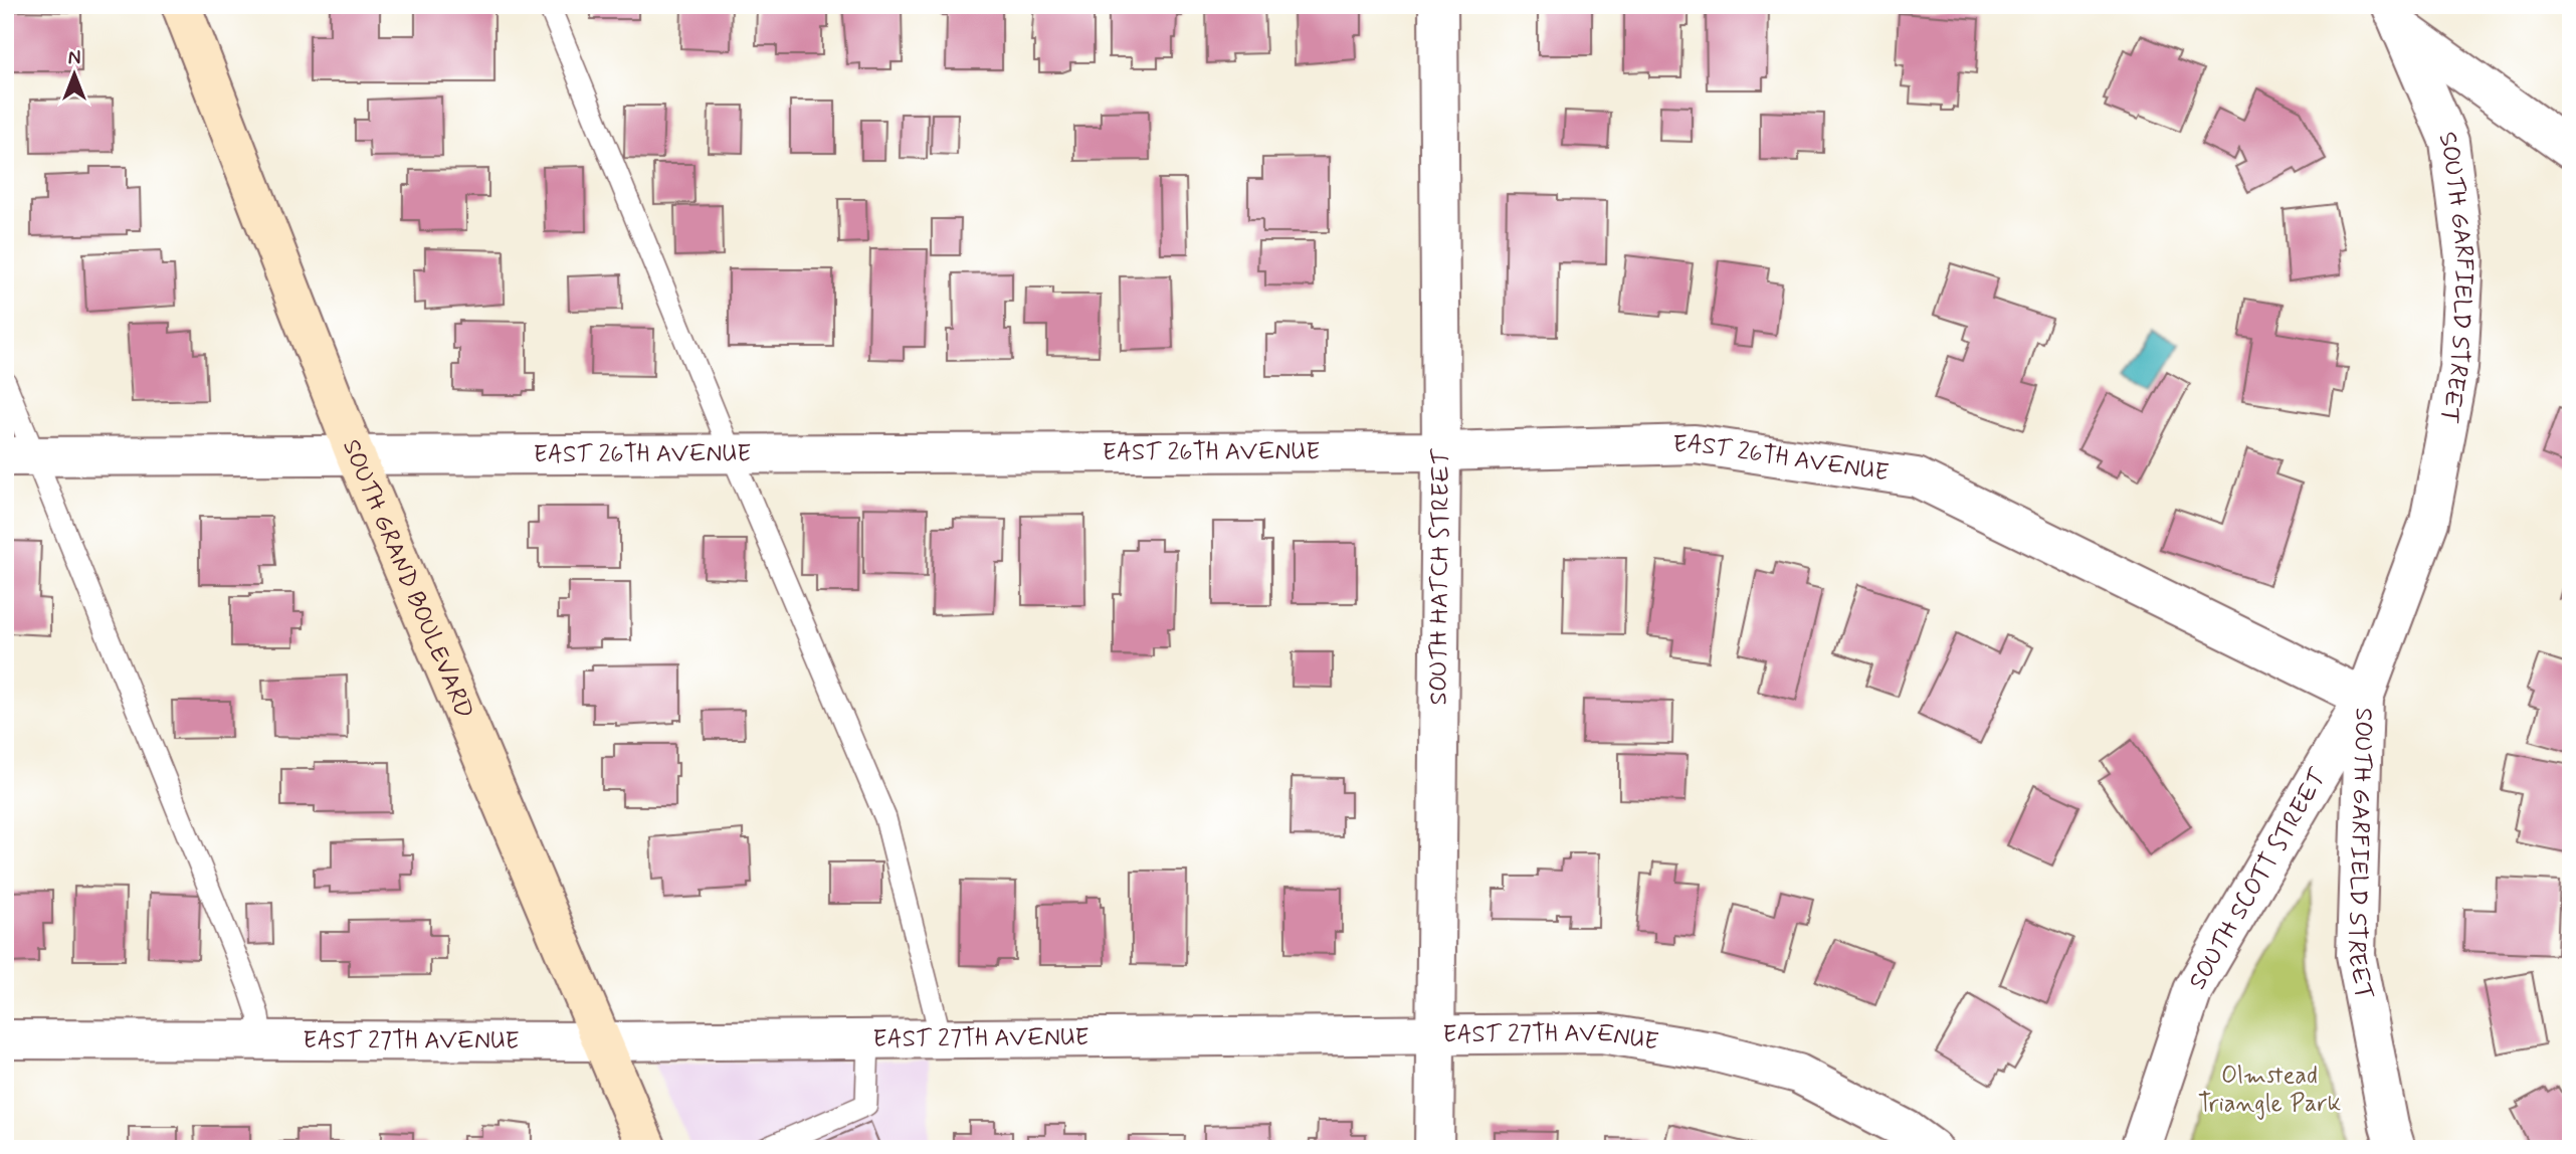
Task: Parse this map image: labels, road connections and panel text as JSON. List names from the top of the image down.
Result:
{
  "streets": {
    "main road": ["SOUTH GRAND BOULEVARD"],
    "street": [
      "SOUTH GARFIELD STREET",
      "EAST 26TH AVENUE",
      "SOUTH HATCH STREET",
      "SOUTH SCOTT STREET",
      "EAST 27TH AVENUE"
    ]
  },
  "crossings": [
    ["SOUTH GARFIELD STREET", "EAST 26TH AVENUE"],
    ["SOUTH GARFIELD STREET", "SOUTH SCOTT STREET"],
    ["EAST 26TH AVENUE", "SOUTH HATCH STREET"],
    ["EAST 26TH AVENUE", "SOUTH GRAND BOULEVARD"],
    ["EAST 26TH AVENUE", "SOUTH SCOTT STREET"],
    ["SOUTH HATCH STREET", "EAST 27TH AVENUE"],
    ["SOUTH GRAND BOULEVARD", "EAST 27TH AVENUE"]
  ],
  "parks": ["Olmstead Triangle Park"],
  "north": "top"
}
